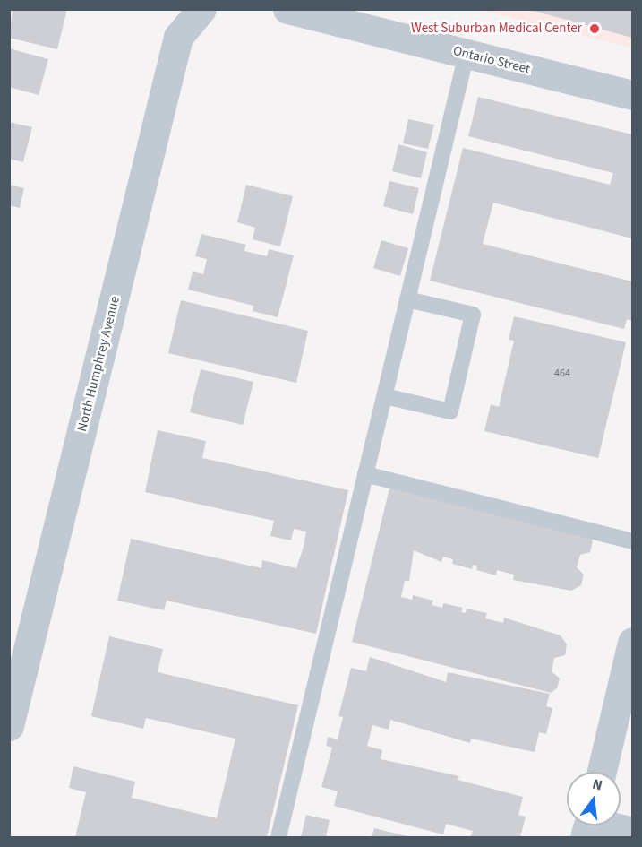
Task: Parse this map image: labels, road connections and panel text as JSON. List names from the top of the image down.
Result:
{
  "streets": {
    "street": ["Ontario Street", "North Humphrey Avenue"]
  },
  "places": ["West Suburban Medical Center"],
  "house_numbers": ["464"],
  "north": "top"
}
